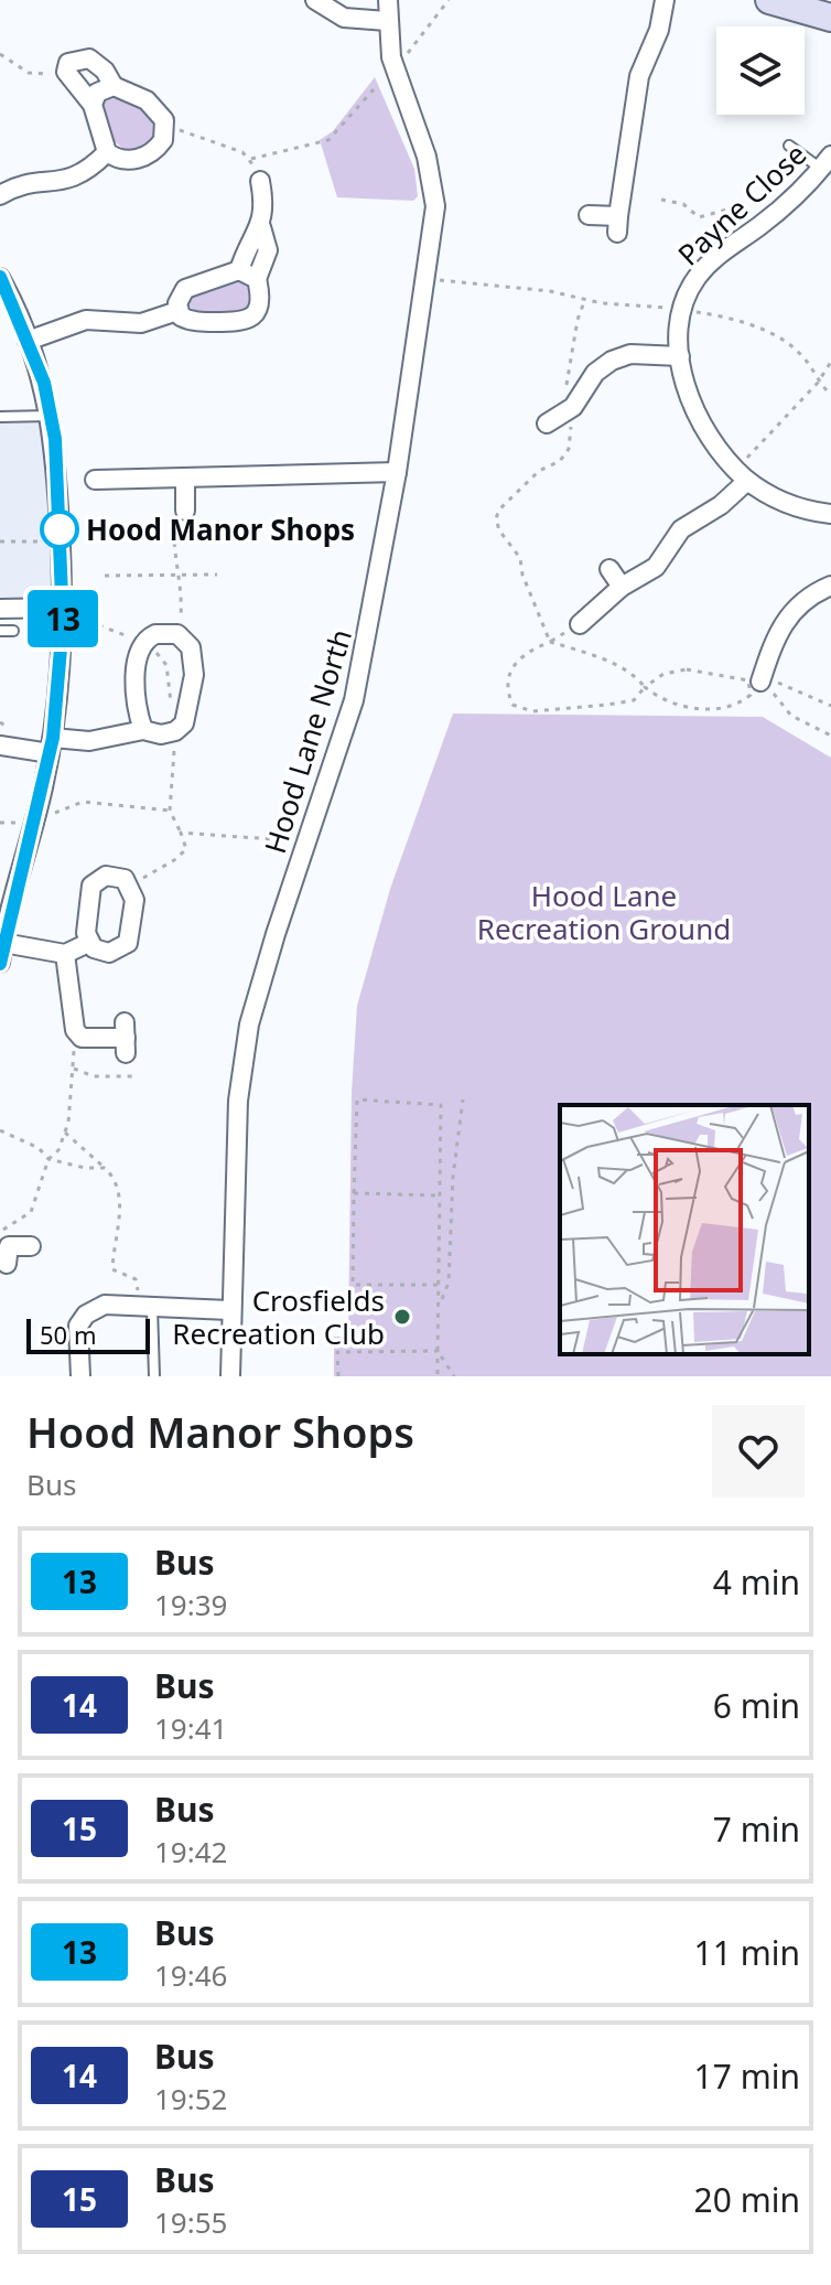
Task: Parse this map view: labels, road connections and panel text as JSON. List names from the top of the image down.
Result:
{
  "streets": {
    "street": ["Payne Close", "Hood Lane North"]
  },
  "parks": ["Hood Lane Recreation Ground"],
  "places": ["Hood Manor Shops", "Crosfields Recreation Club"],
  "lines": ["bus line 13"],
  "scale_bar": "50 m",
  "page": {
    "on_map": "13",
    "scale": "50 m",
    "heading": ["Hood Manor Shops", "Bus"],
    "list": [
      {
        "mark": "13",
        "name": "Bus",
        "note": "19:39",
        "value": "4 min"
      },
      {
        "mark": "14",
        "name": "Bus",
        "note": "19:41",
        "value": "6 min"
      },
      {
        "mark": "15",
        "name": "Bus",
        "note": "19:42",
        "value": "7 min"
      },
      {
        "mark": "13",
        "name": "Bus",
        "note": "19:46",
        "value": "11 min"
      },
      {
        "mark": "14",
        "name": "Bus",
        "note": "19:52",
        "value": "17 min"
      },
      {
        "mark": "15",
        "name": "Bus",
        "note": "19:55",
        "value": "20 min"
      }
    ]
  }
}
